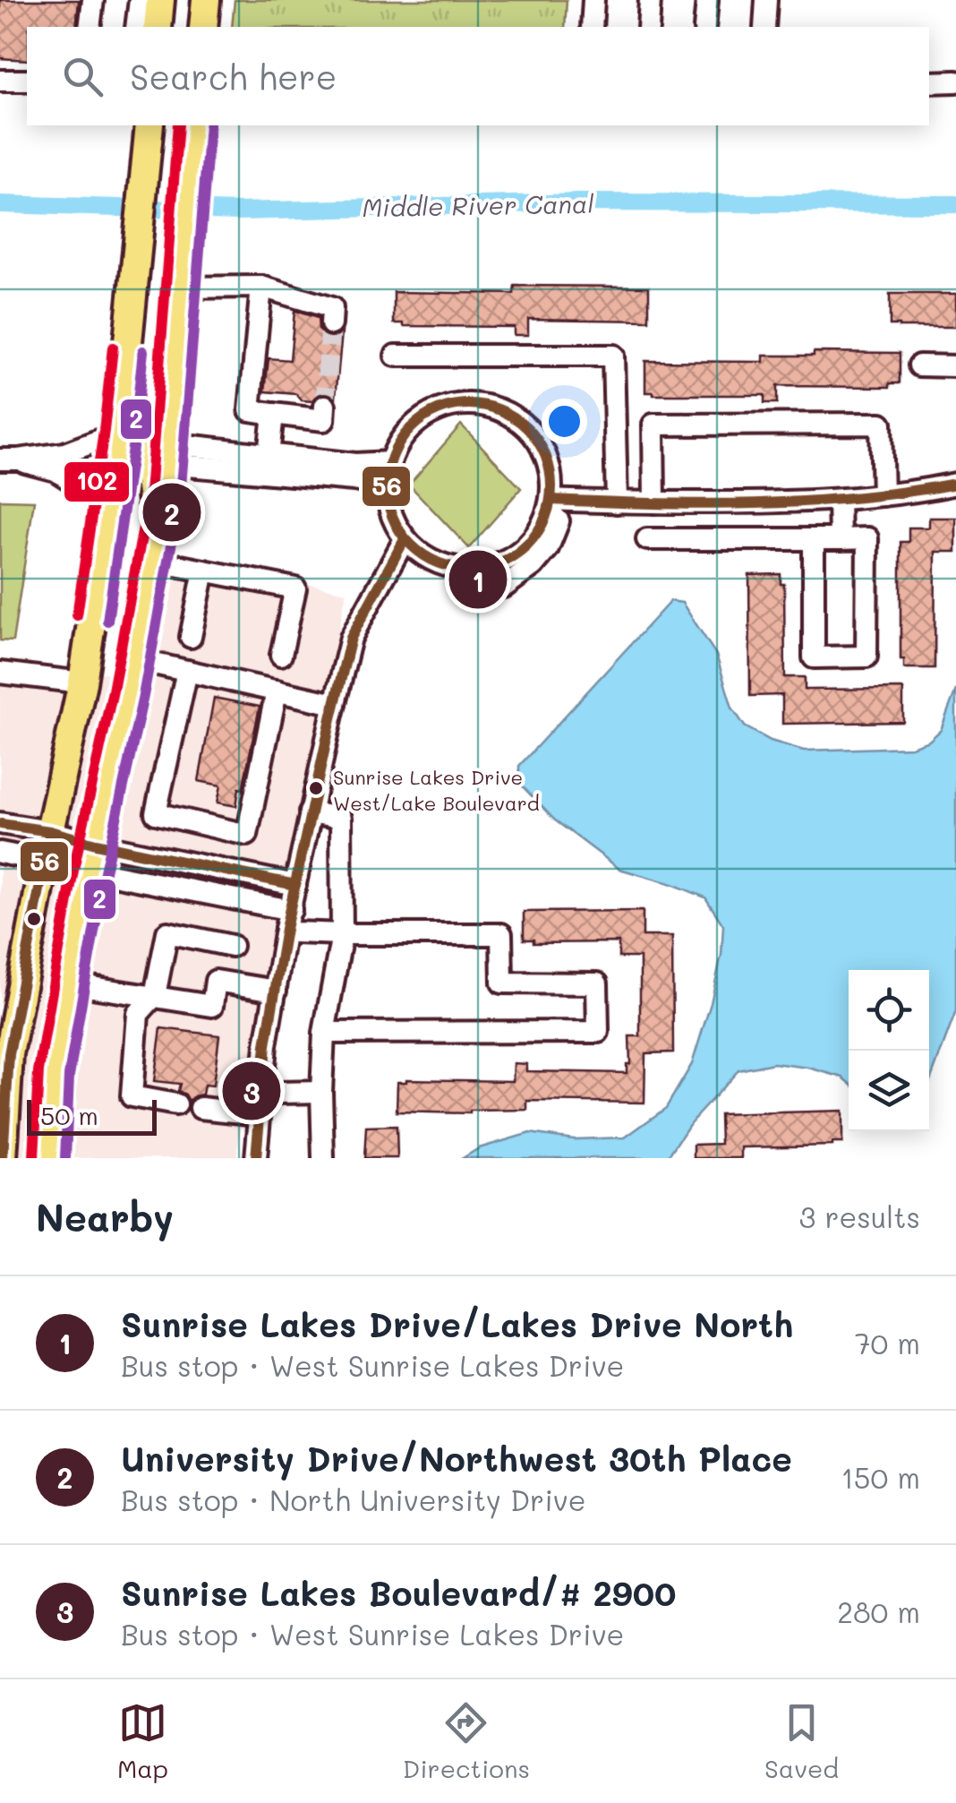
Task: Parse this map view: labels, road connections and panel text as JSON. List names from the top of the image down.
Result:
{
  "water": ["Middle River Canal"],
  "places": ["Sunrise Lakes Drive West/Lake Boulevard"],
  "lines": ["transit line 2", "transit line 102", "transit line 56"],
  "scale_bar": "50 m",
  "page": {
    "search": "Search here",
    "pins": ["2", "1", "3"],
    "scale": "50 m",
    "heading": ["Nearby", "3 results"],
    "list": [
      {
        "mark": "1",
        "name": "Sunrise Lakes Drive/Lakes Drive North",
        "note": "Bus stop · West Sunrise Lakes Drive",
        "value": "70 m"
      },
      {
        "mark": "2",
        "name": "University Drive/Northwest 30th Place",
        "note": "Bus stop · North University Drive",
        "value": "150 m"
      },
      {
        "mark": "3",
        "name": "Sunrise Lakes Boulevard/# 2900",
        "note": "Bus stop · West Sunrise Lakes Drive",
        "value": "280 m"
      }
    ],
    "nav": ["Map", "Directions", "Saved"]
  }
}
